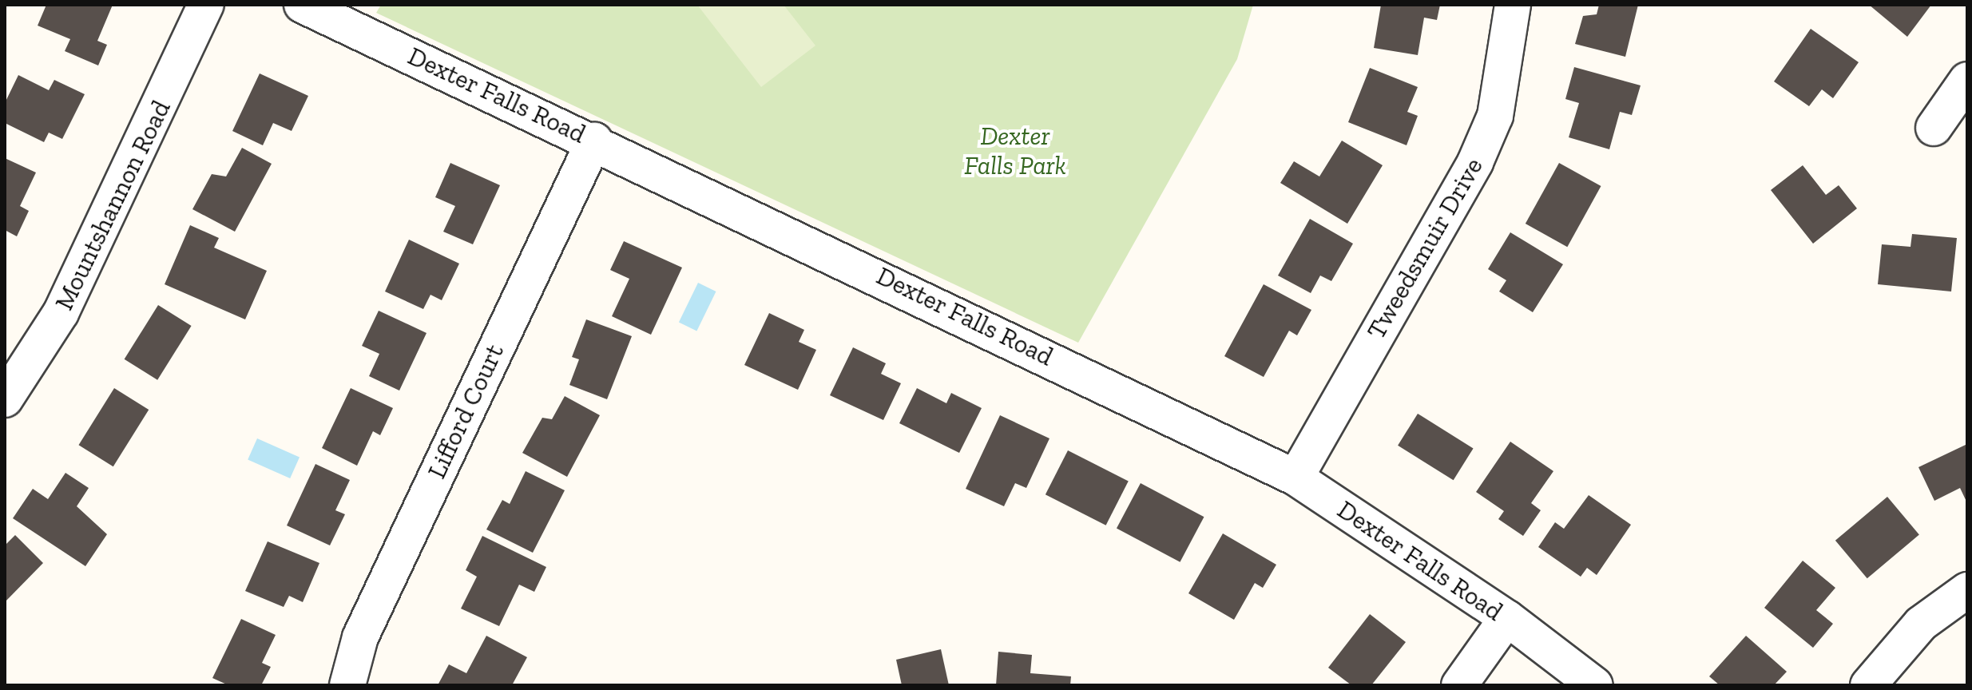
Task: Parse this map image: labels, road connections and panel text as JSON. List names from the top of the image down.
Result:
{
  "streets": {
    "street": [
      "Dexter Falls Road",
      "Mountshannon Road",
      "Tweedsmuir Drive",
      "Lifford Court"
    ]
  },
  "crossings": [
    ["Dexter Falls Road", "Tweedsmuir Drive"],
    ["Dexter Falls Road", "Lifford Court"]
  ],
  "parks": ["Dexter Falls Park"]
}
